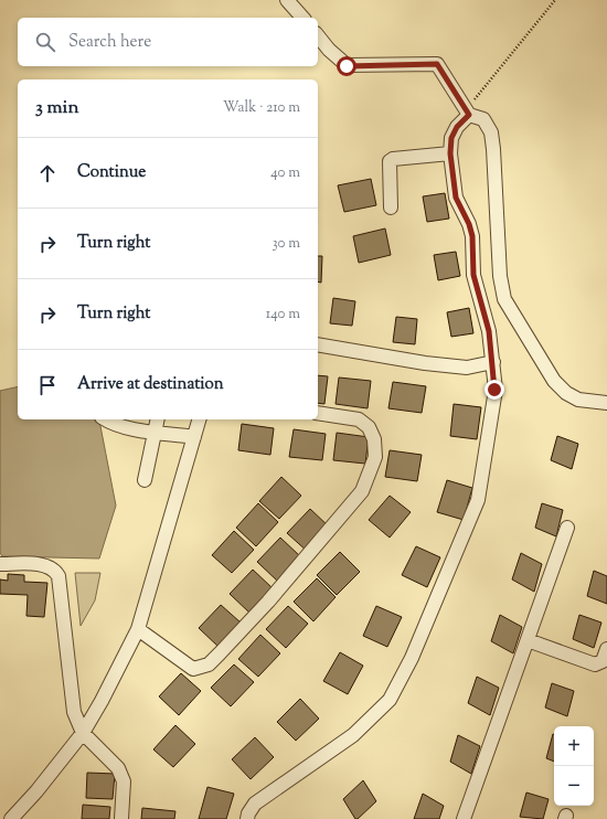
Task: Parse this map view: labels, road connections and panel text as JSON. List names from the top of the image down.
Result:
{
  "page": {
    "search": "Search here",
    "heading": ["3 min", "Walk · 210 m"],
    "list": [
      ["Continue", "40 m"],
      ["Turn right", "30 m"],
      ["Turn right", "140 m"],
      "Arrive at destination"
    ],
    "map_buttons": ["+", "−"]
  }
}
